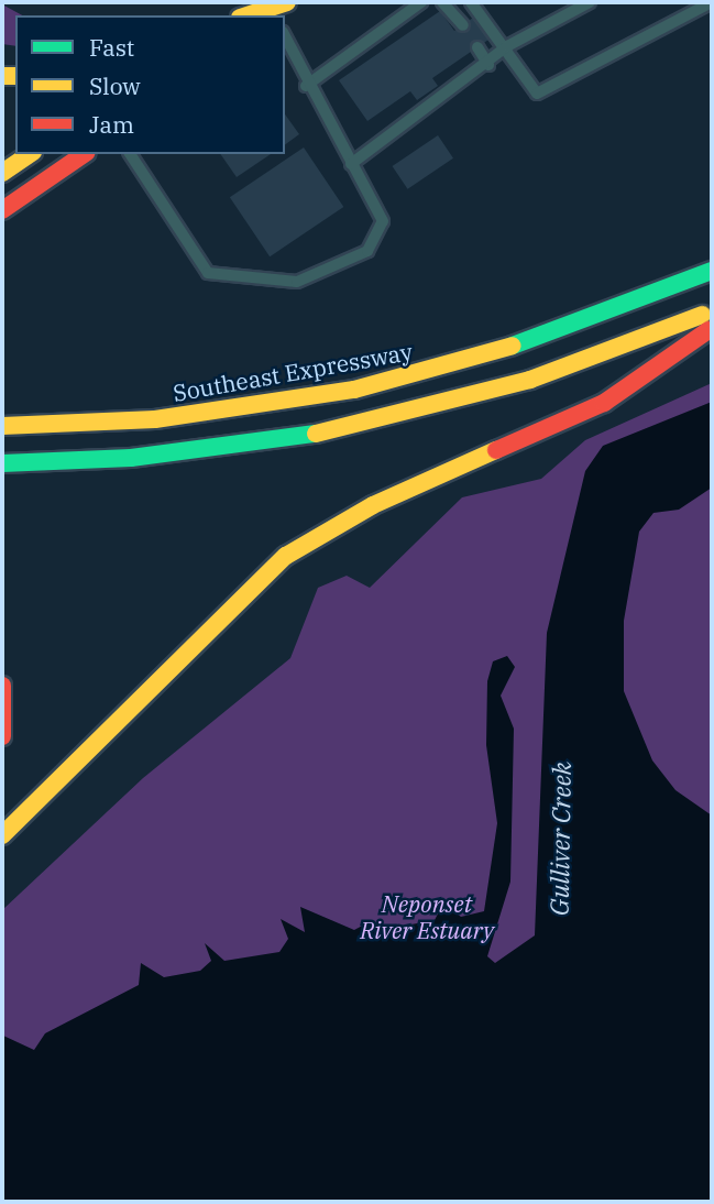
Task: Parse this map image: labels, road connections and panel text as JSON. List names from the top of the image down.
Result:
{
  "streets": {
    "main road": ["Southeast Expressway"]
  },
  "water": ["Gulliver Creek"],
  "parks": ["Neponset River Estuary"],
  "legend": ["Fast", "Slow", "Jam"]
}
